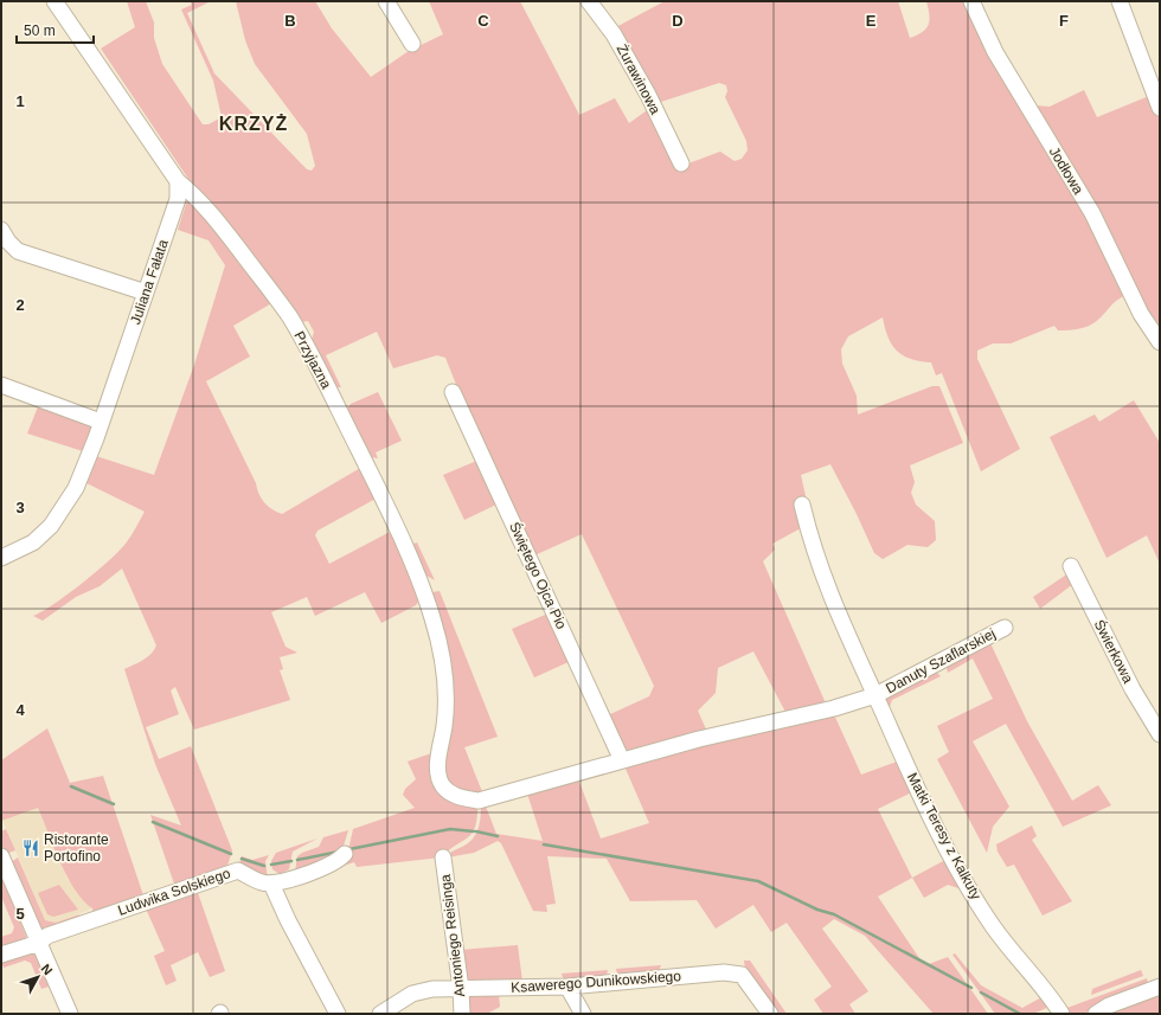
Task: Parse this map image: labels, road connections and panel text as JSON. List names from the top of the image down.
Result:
{
  "streets": {
    "street": [
      "Żurawinowa",
      "Jodłowa",
      "Juliana Fałata",
      "Przyjazna",
      "Świętego Ojca Pio",
      "Świerkowa",
      "Danuty Szaflarskiej",
      "Matki Teresy z Kalkuty",
      "Ludwika Solskiego",
      "Antoniego Reisinga",
      "Ksawerego Dunikowskiego"
    ]
  },
  "crossings": [
    ["Juliana Fałata", "Przyjazna"],
    ["Przyjazna", "Świętego Ojca Pio"],
    ["Danuty Szaflarskiej", "Matki Teresy z Kalkuty"],
    ["Antoniego Reisinga", "Ksawerego Dunikowskiego"]
  ],
  "districts": ["KRZYŻ"],
  "places": {
    "restaurant": ["Ristorante Portofino"]
  },
  "scale_bar": "50 m",
  "north": "top right",
  "grid": {
    "columns": [
      "B",
      "C",
      "D",
      "E",
      "F"
    ],
    "rows": [
      "1",
      "2",
      "3",
      "4",
      "5"
    ]
  }
}
